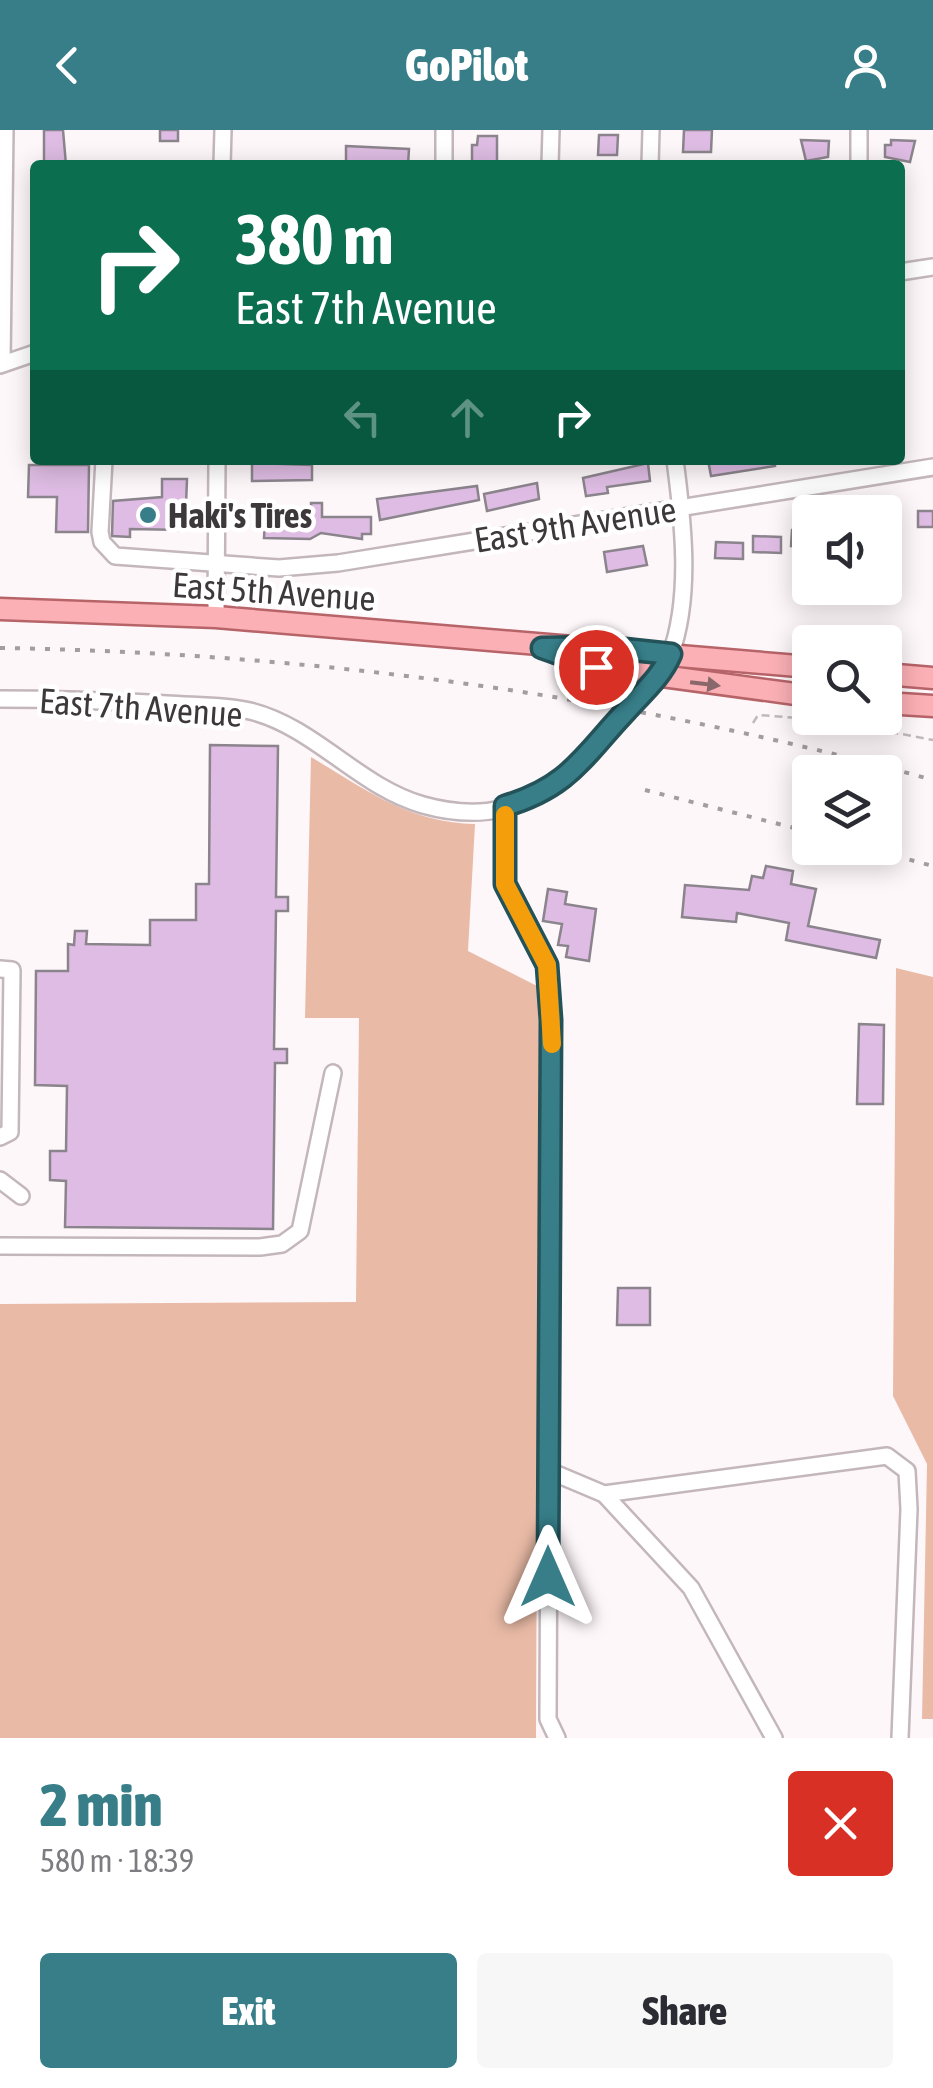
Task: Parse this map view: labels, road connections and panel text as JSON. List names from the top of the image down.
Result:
{
  "streets": {
    "main road": ["East 5th Avenue"],
    "street": ["East 9th Avenue", "East 7th Avenue"]
  },
  "crossings": [
    ["East 9th Avenue", "East 7th Avenue"],
    ["East 5th Avenue", "East 7th Avenue"]
  ],
  "places": ["Haki's Tires"],
  "page": {
    "header": "GoPilot",
    "turn": ["380 m", "East 7th Avenue"],
    "heading": ["2 min", "580 m · 18:39"],
    "buttons": ["Exit", "Share"]
  }
}
